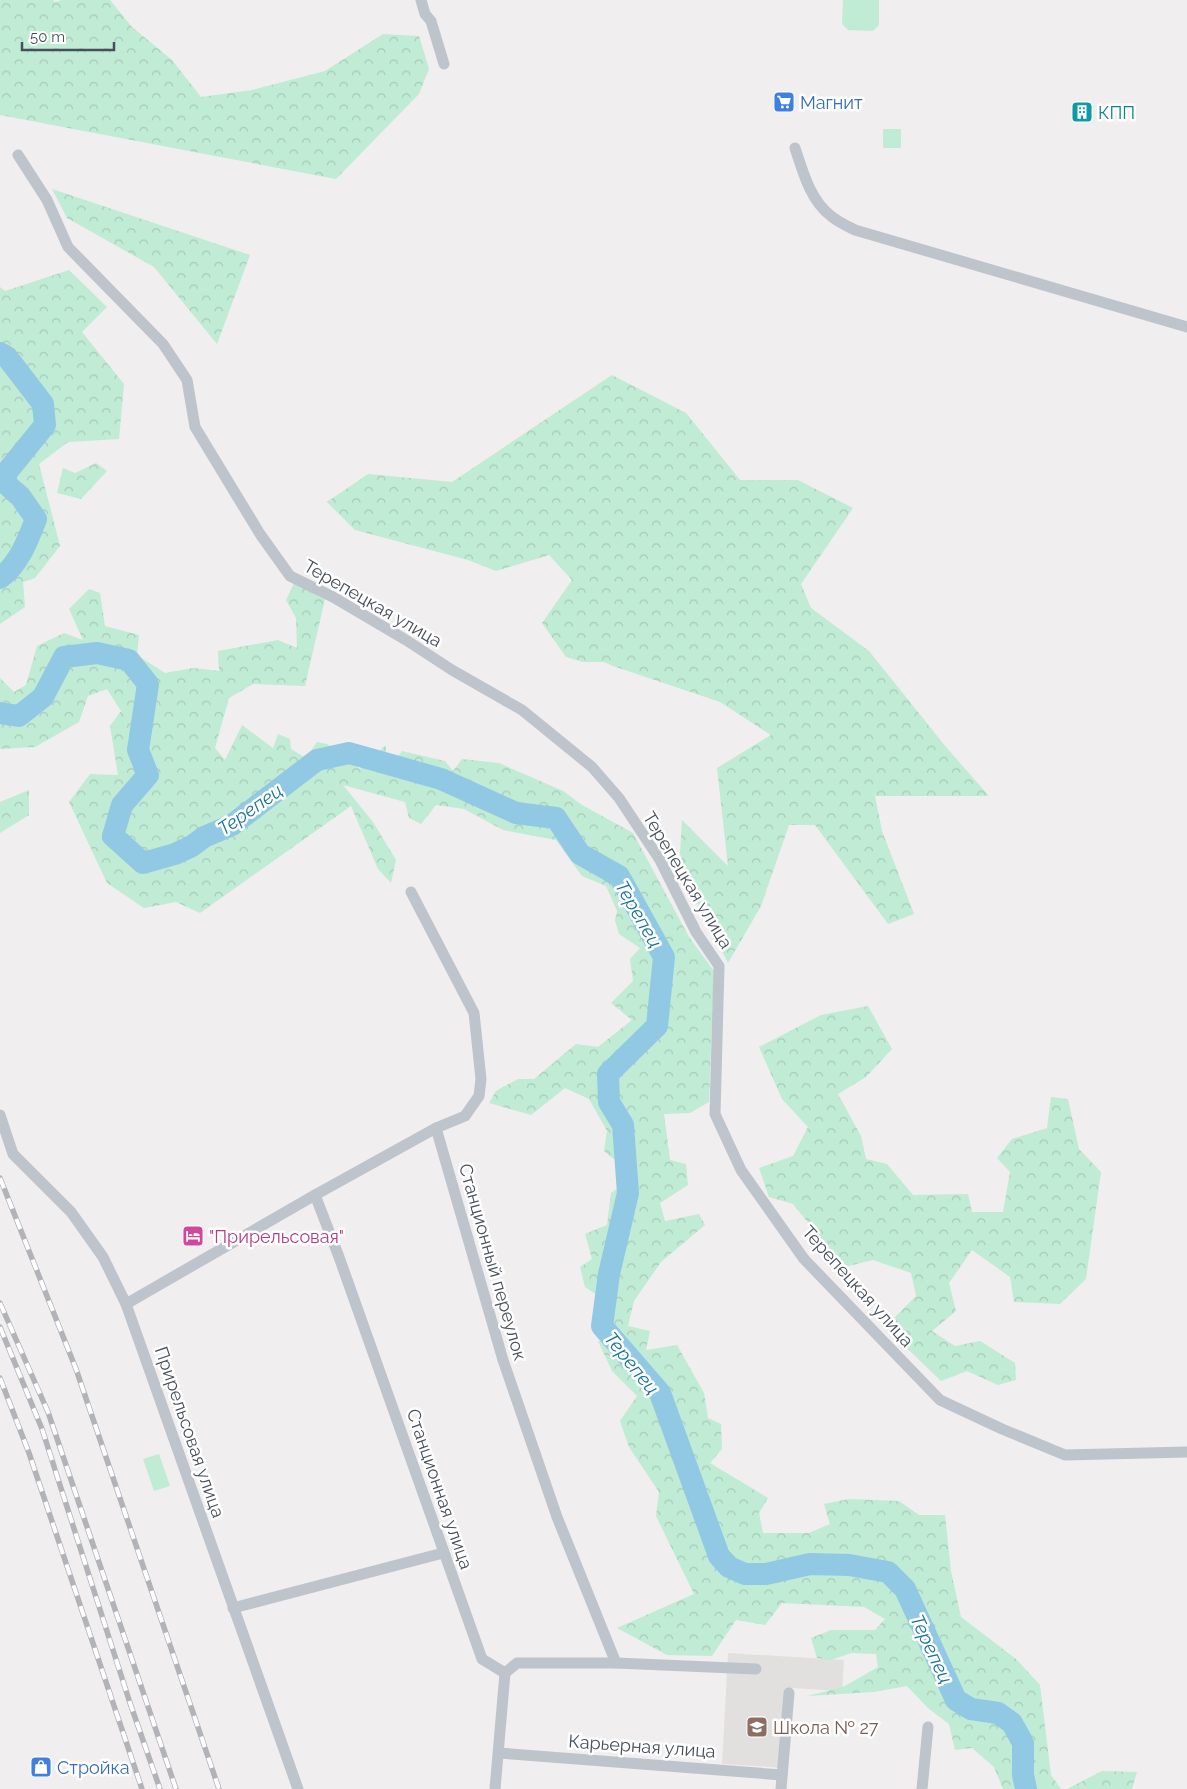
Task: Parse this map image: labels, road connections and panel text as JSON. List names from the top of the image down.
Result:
{
  "streets": {
    "street": [
      "Терепецкая улица",
      "Станционный переулок",
      "Прирельсовая улица",
      "Станционная улица",
      "Карьерная улица"
    ]
  },
  "water": ["Терепец"],
  "places": {
    "supermarket": ["Магнит"],
    "building": ["КПП"],
    "hotel": ["\"Прирельсовая\""],
    "school or university": ["Школа № 27"],
    "shop": ["Стройка"]
  },
  "scale_bar": "50 m"
}
